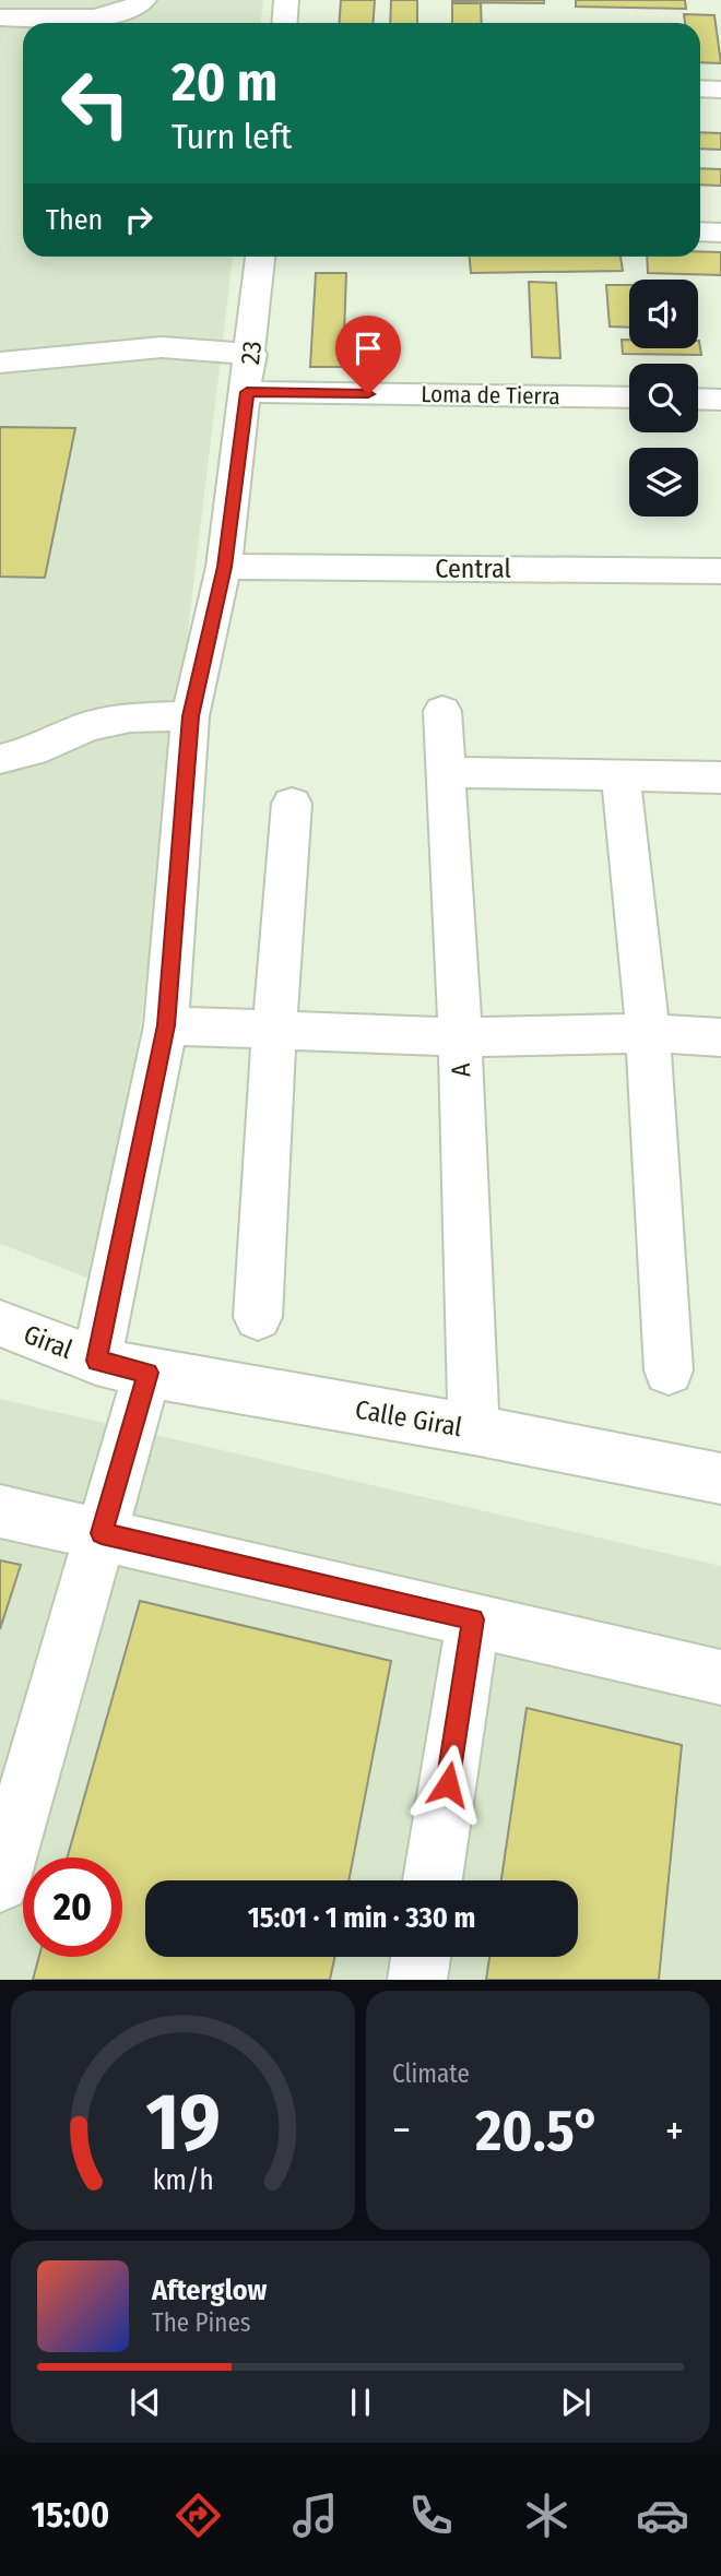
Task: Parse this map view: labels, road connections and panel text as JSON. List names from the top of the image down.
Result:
{
  "streets": {
    "street": [
      "23",
      "Loma de Tierra",
      "Central",
      "A",
      "Giral",
      "Calle Giral"
    ]
  },
  "crossings": [
    ["23", "Loma de Tierra"],
    ["23", "Central"],
    ["23", "Giral"],
    ["23", "Calle Giral"],
    ["A", "Calle Giral"],
    ["Giral", "Calle Giral"]
  ],
  "page": {
    "turn": ["20 m", "Turn left"],
    "then": "Then",
    "limit": "20",
    "trip": "15:01 · 1 min · 330 m",
    "tile": "Climate",
    "heat": ["−", "20.5°", "+"],
    "song": ["Afterglow", "The Pines"],
    "tabs": "15:00",
    "gauge": ["19", "km/h"]
  }
}
